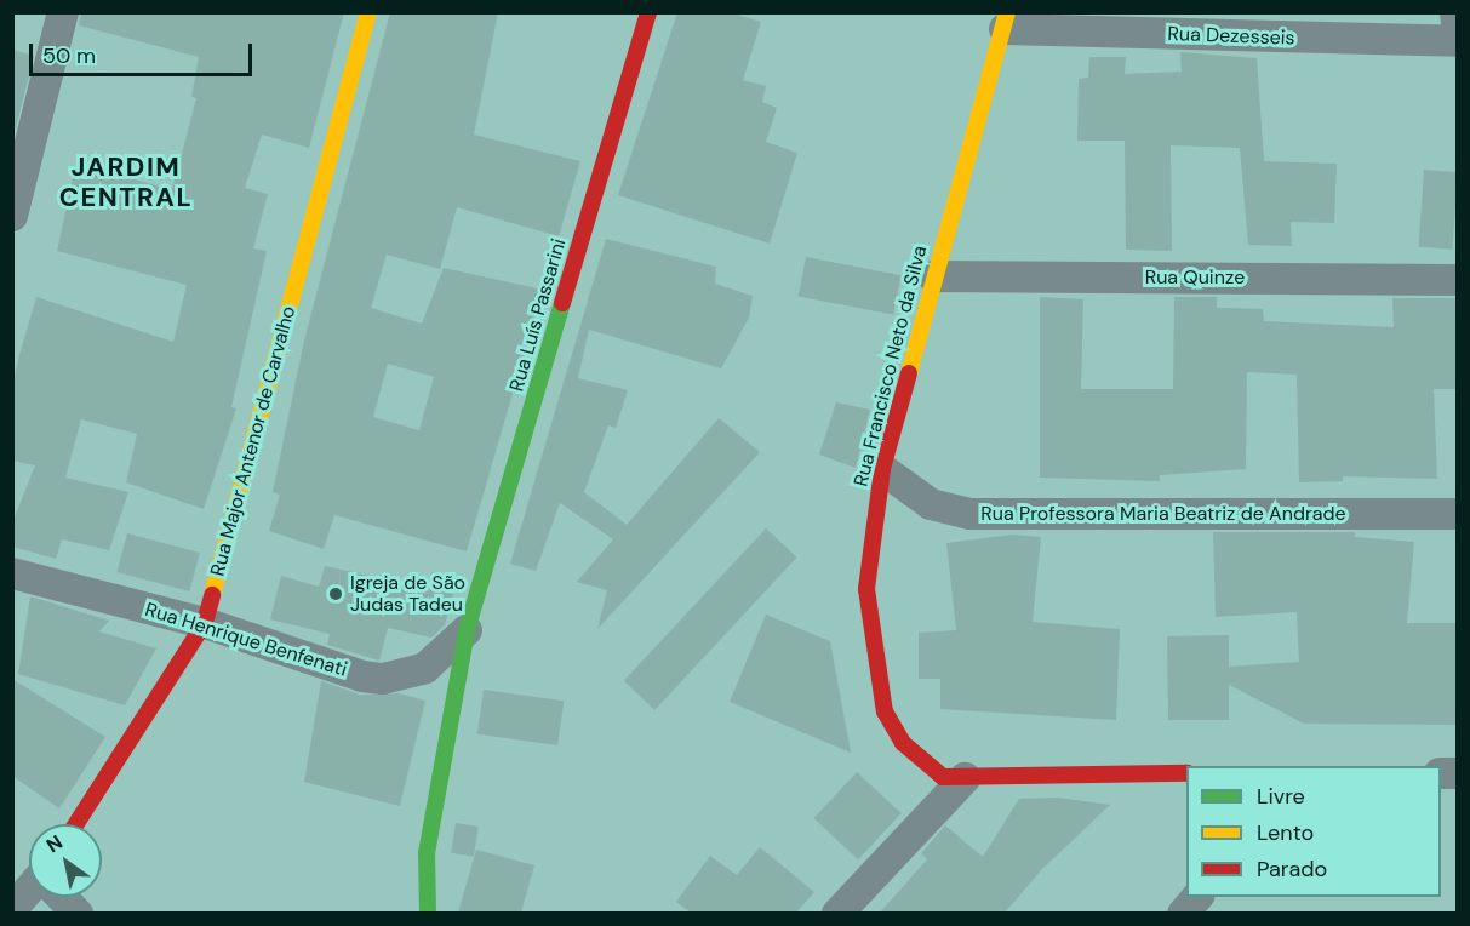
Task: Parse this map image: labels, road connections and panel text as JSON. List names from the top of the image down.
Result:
{
  "streets": {
    "street": [
      "Rua Dezesseis",
      "Rua Quinze",
      "Rua Luís Passarini",
      "Rua Francisco Neto da Silva",
      "Rua Major Antenor de Carvalho",
      "Rua Professora Maria Beatriz de Andrade",
      "Rua Henrique Benfenati"
    ]
  },
  "crossings": [
    ["Rua Dezesseis", "Rua Francisco Neto da Silva"],
    ["Rua Quinze", "Rua Francisco Neto da Silva"],
    ["Rua Luís Passarini", "Rua Henrique Benfenati"],
    ["Rua Francisco Neto da Silva", "Rua Professora Maria Beatriz de Andrade"],
    ["Rua Major Antenor de Carvalho", "Rua Henrique Benfenati"]
  ],
  "districts": ["JARDIM CENTRAL"],
  "places": ["Igreja de São Judas Tadeu"],
  "legend": ["Livre", "Lento", "Parado"],
  "scale_bar": "50 m",
  "north": "top left"
}
